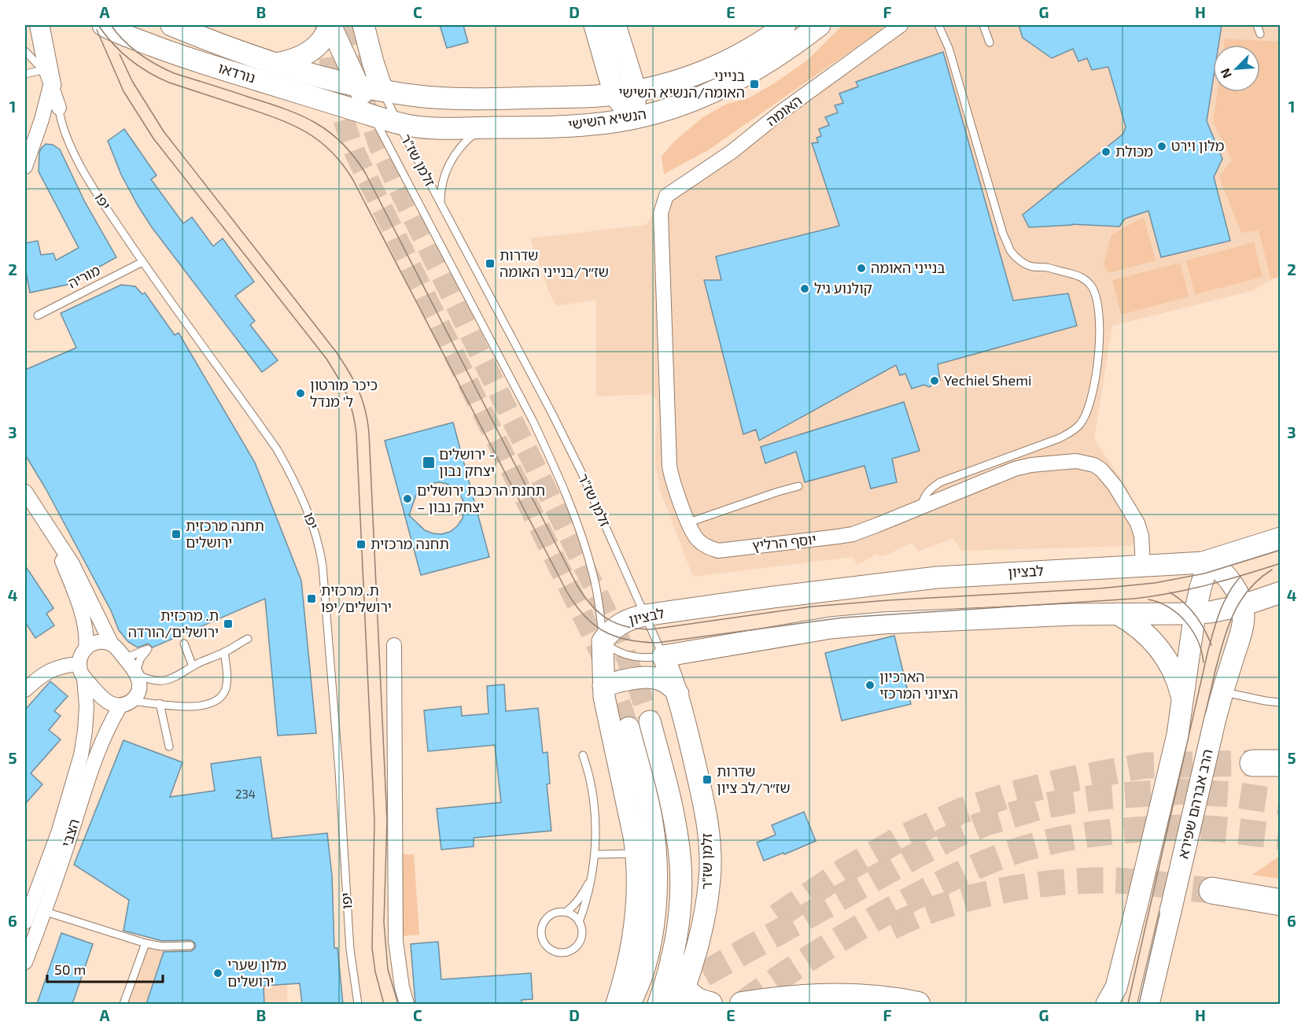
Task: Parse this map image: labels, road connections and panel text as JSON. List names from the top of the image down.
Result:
{
  "streets": {
    "street": [
      "נורדאו",
      "האומה",
      "הנשיא השישי",
      "זלמן שז\"ר",
      "יפו",
      "יוסף הרליץ",
      "לבציון",
      "הרב אברהם שפירא",
      "הצבי"
    ],
    "lane": ["מוריה"]
  },
  "crossings": [
    ["נורדאו", "הנשיא השישי"],
    ["נורדאו", "זלמן שז\"ר"],
    ["האומה", "יוסף הרליץ"],
    ["הנשיא השישי", "זלמן שז\"ר"],
    ["זלמן שז\"ר", "לבציון"],
    ["יפו", "מוריה"],
    ["יוסף הרליץ", "לבציון"],
    ["לבציון", "הרב אברהם שפירא"]
  ],
  "places": {
    "transit": [
      "בנייני האומה/הנשיא השישי",
      "שדרות שז״ר/בנייני האומה",
      "ירושלים - יצחק נבון",
      "תחנה מרכזית ירושלים",
      "תחנה מרכזית",
      "ת. מרכזית ירושלים/יפו",
      "ת. מרכזית ירושלים/הורדה",
      "שדרות שז״ר/לב ציון"
    ],
    "other": [
      "מלון וירט",
      "מכולת",
      "בנייני האומה",
      "קולנוע גיל",
      "Yechiel Shemi",
      "כיכר מורטון ל' מנדל",
      "תחנת הרכבת ירושלים – יצחק נבון",
      "הארכיון הציוני המרכזי",
      "מלון שערי ירושלים"
    ]
  },
  "house_numbers": ["234"],
  "scale_bar": "50 m",
  "north": "bottom left",
  "grid": {
    "columns": [
      "A",
      "B",
      "C",
      "D",
      "E",
      "F",
      "G",
      "H"
    ],
    "rows": [
      "1",
      "2",
      "3",
      "4",
      "5",
      "6"
    ]
  }
}
